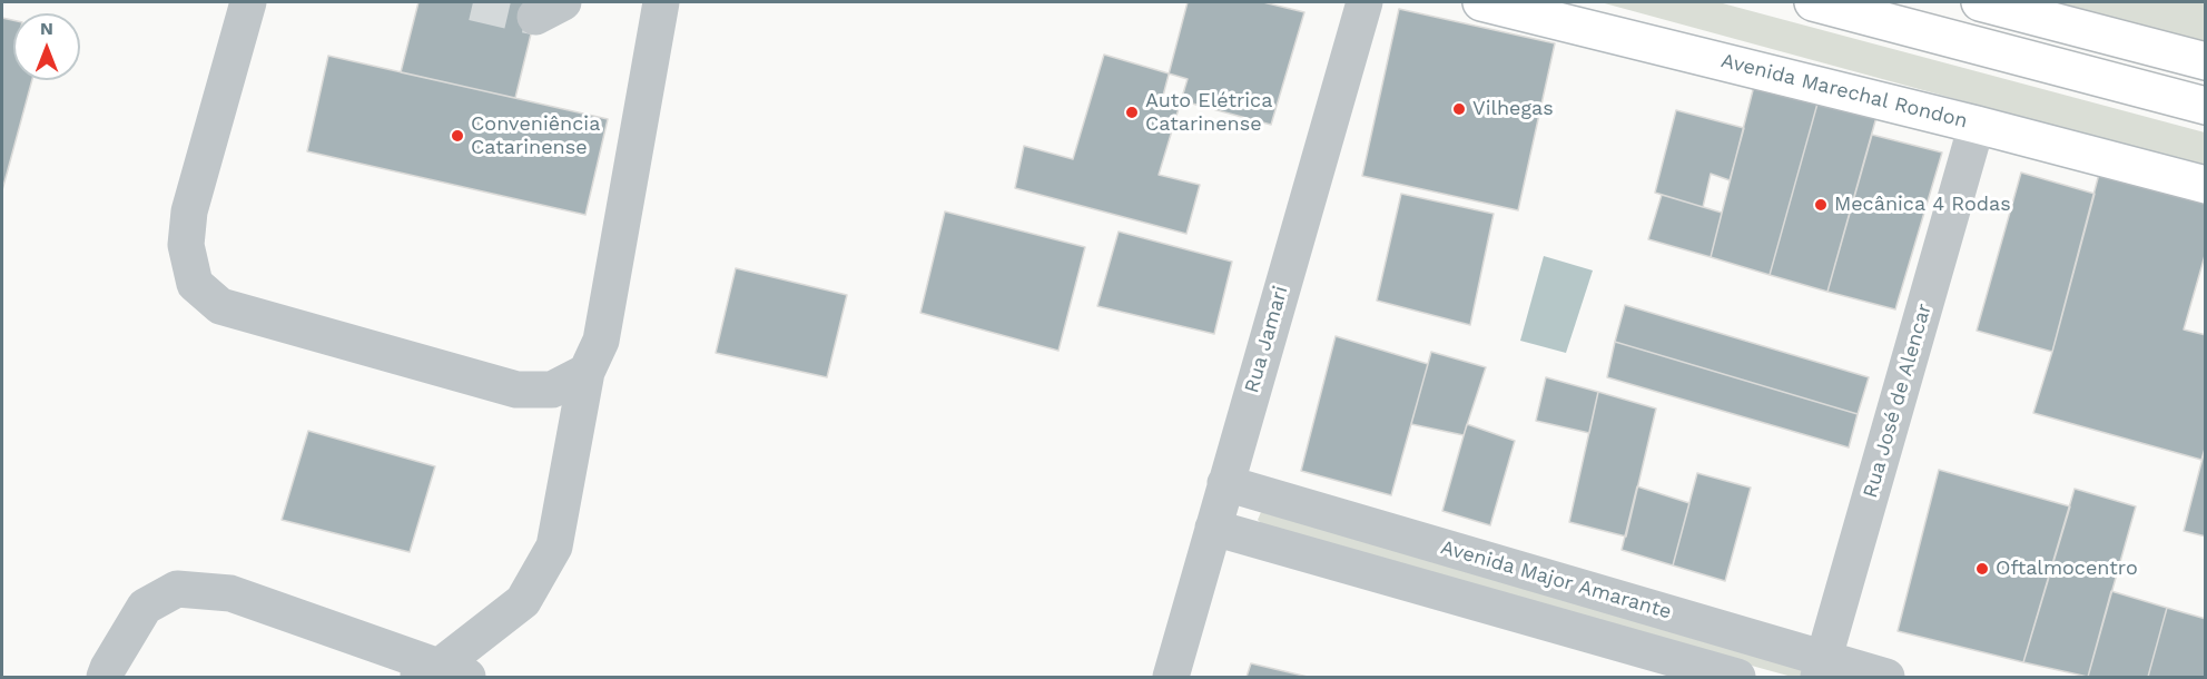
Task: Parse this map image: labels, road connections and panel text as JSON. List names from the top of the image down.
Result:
{
  "streets": {
    "main road": ["Avenida Marechal Rondon"],
    "street": ["Rua Jamari", "Rua José de Alencar", "Avenida Major Amarante"]
  },
  "crossings": [
    ["Avenida Marechal Rondon", "Rua José de Alencar"],
    ["Rua Jamari", "Avenida Major Amarante"],
    ["Rua José de Alencar", "Avenida Major Amarante"]
  ],
  "places": [
    "Vilhegas",
    "Auto Elétrica Catarinense",
    "Conveniência Catarinense",
    "Mecânica 4 Rodas",
    "Oftalmocentro"
  ],
  "north": "top"
}
